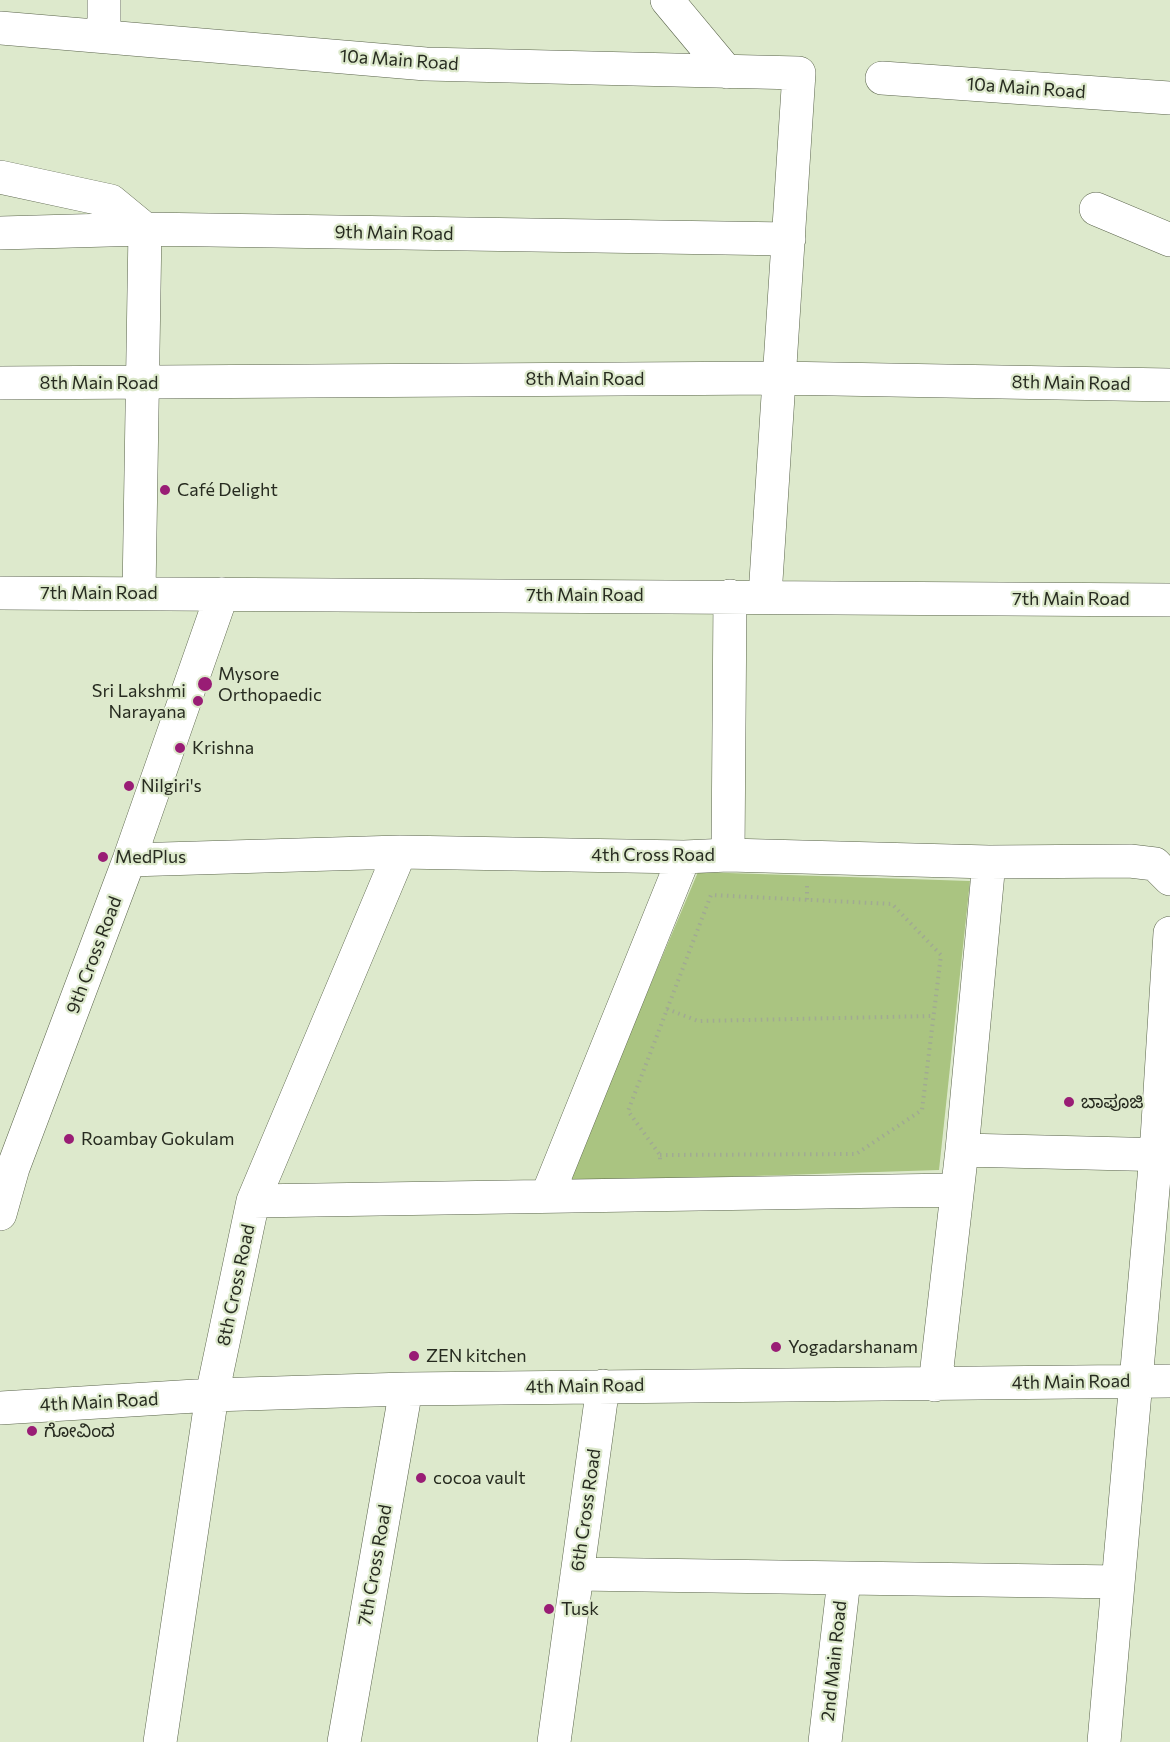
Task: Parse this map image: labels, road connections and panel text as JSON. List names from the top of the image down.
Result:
{
  "streets": {
    "street": [
      "10a Main Road",
      "9th Main Road",
      "8th Main Road",
      "7th Main Road",
      "4th Cross Road",
      "9th Cross Road",
      "8th Cross Road",
      "4th Main Road",
      "6th Cross Road",
      "7th Cross Road",
      "2nd Main Road"
    ]
  },
  "crossings": [
    ["10a Main Road", "9th Main Road"],
    ["7th Main Road", "9th Cross Road"],
    ["4th Cross Road", "9th Cross Road"],
    ["4th Cross Road", "8th Cross Road"],
    ["8th Cross Road", "4th Main Road"],
    ["4th Main Road", "6th Cross Road"],
    ["4th Main Road", "7th Cross Road"]
  ],
  "places": [
    "Café Delight",
    "Mysore Orthopaedic",
    "Sri Lakshmi Narayana",
    "Krishna",
    "Nilgiri's",
    "MedPlus",
    "ಬಾಪೂಜಿ",
    "Roambay Gokulam",
    "Yogadarshanam",
    "ZEN kitchen",
    "ಗೋವಿಂದ",
    "cocoa vault",
    "Tusk"
  ]
}
